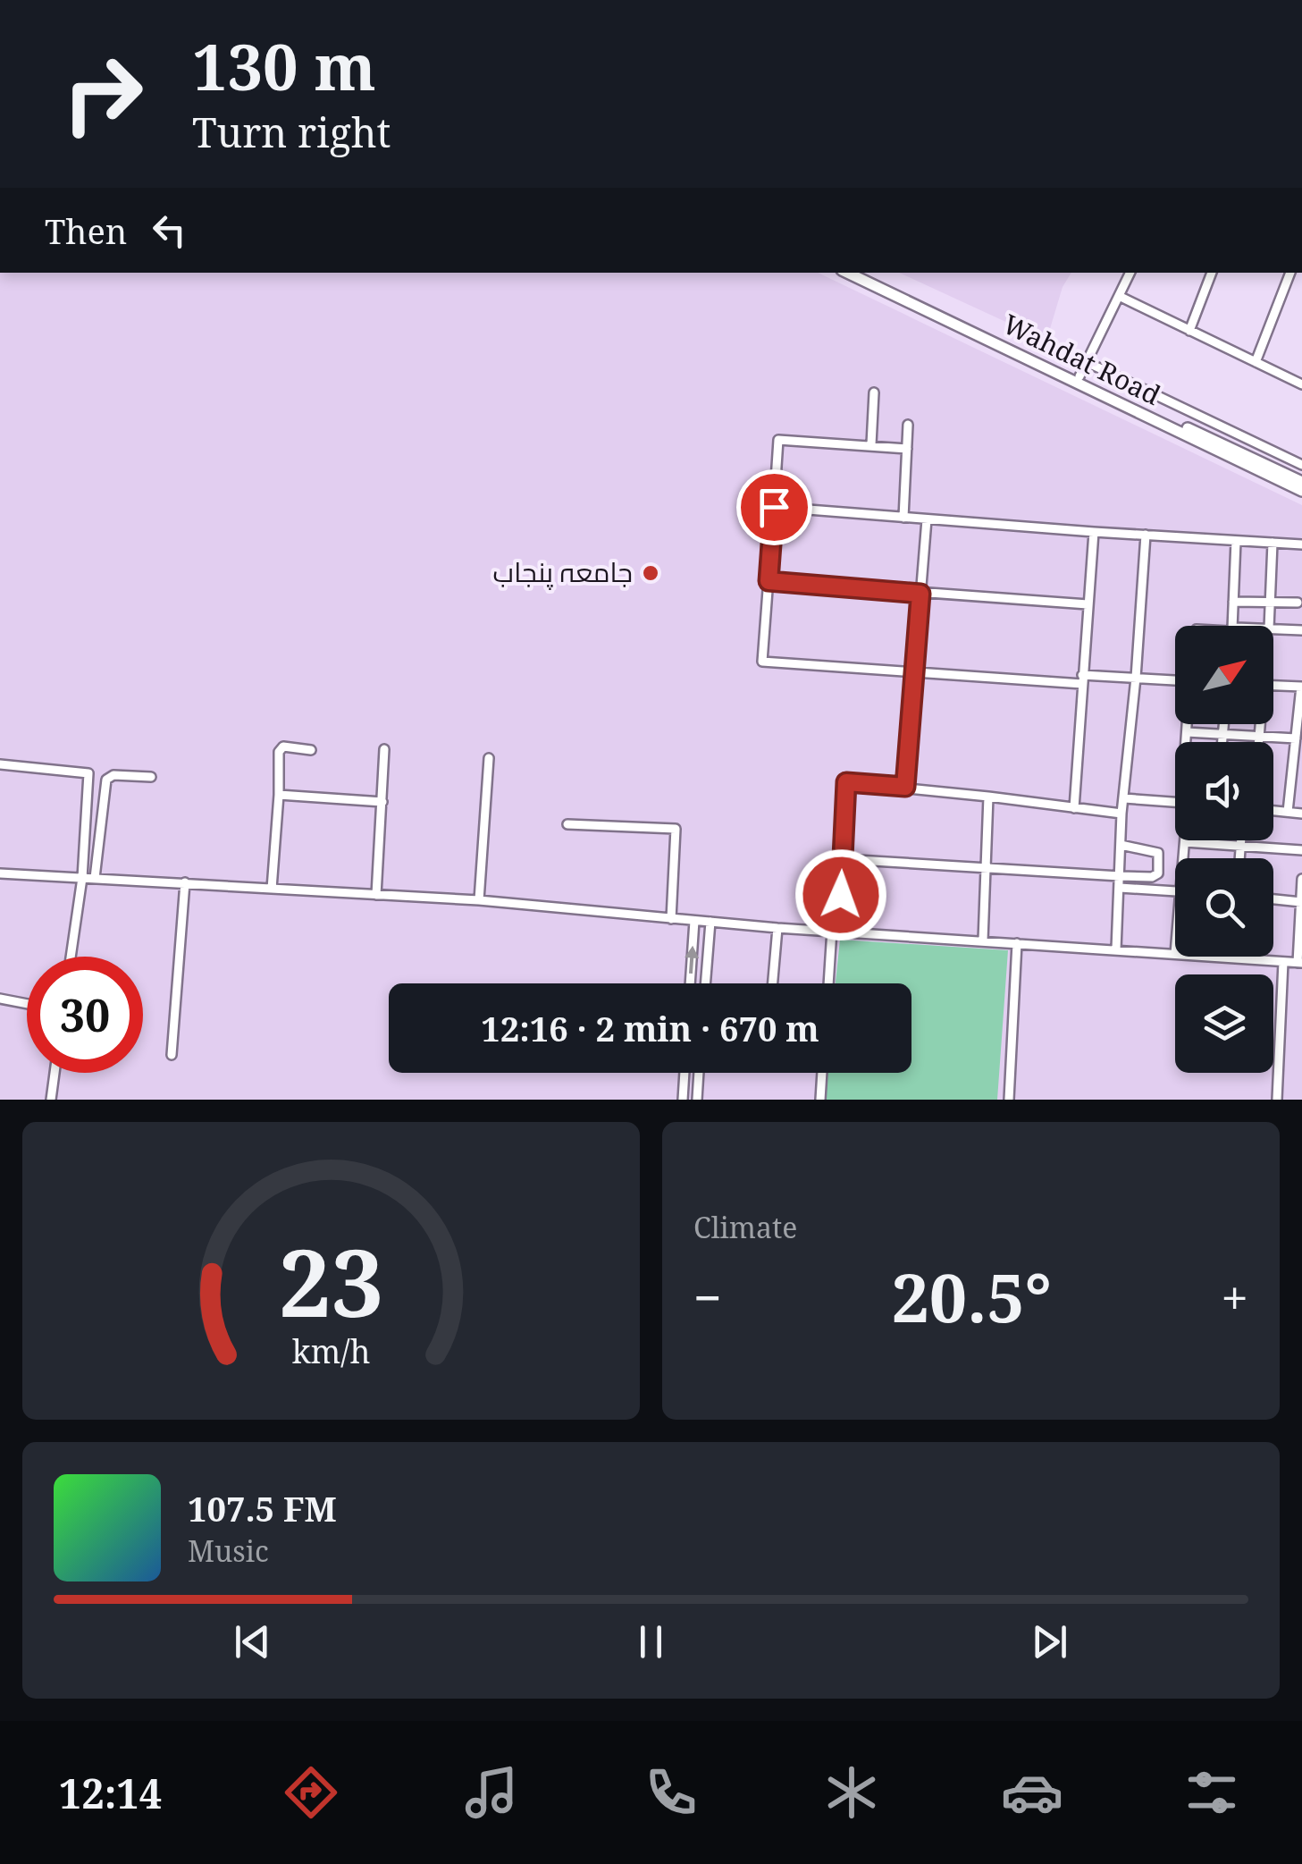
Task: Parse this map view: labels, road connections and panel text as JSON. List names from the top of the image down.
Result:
{
  "streets": {
    "main road": ["Wahdat Road"]
  },
  "places": ["جامعہ پنجاب"],
  "north": "top right",
  "page": {
    "turn": ["130 m", "Turn right"],
    "then": "Then",
    "limit": "30",
    "trip": "12:16 · 2 min · 670 m",
    "tile": "Climate",
    "heat": ["−", "20.5°", "+"],
    "song": ["107.5 FM", "Music"],
    "tabs": "12:14",
    "gauge": ["23", "km/h"]
  }
}
